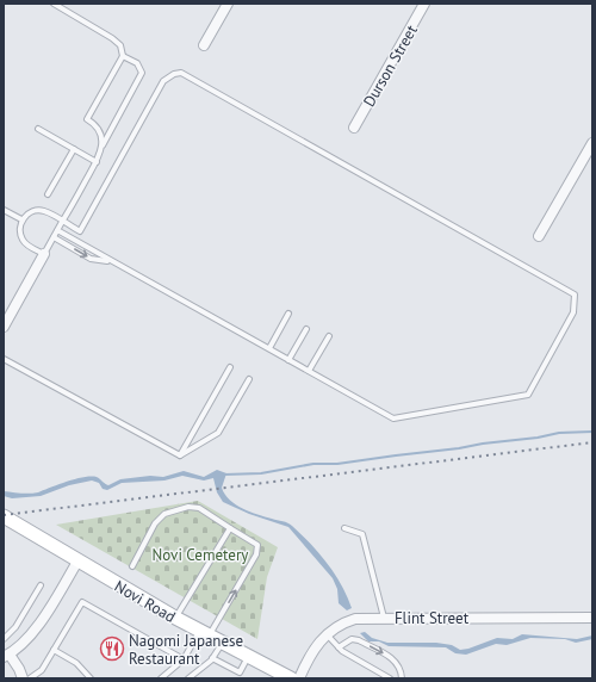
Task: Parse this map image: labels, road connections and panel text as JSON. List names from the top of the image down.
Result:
{
  "streets": {
    "main road": ["Novi Road"],
    "street": ["Durson Street", "Flint Street"]
  },
  "parks": ["Novi Cemetery"],
  "places": {
    "restaurant": ["Nagomi Japanese Restaurant"]
  }
}
